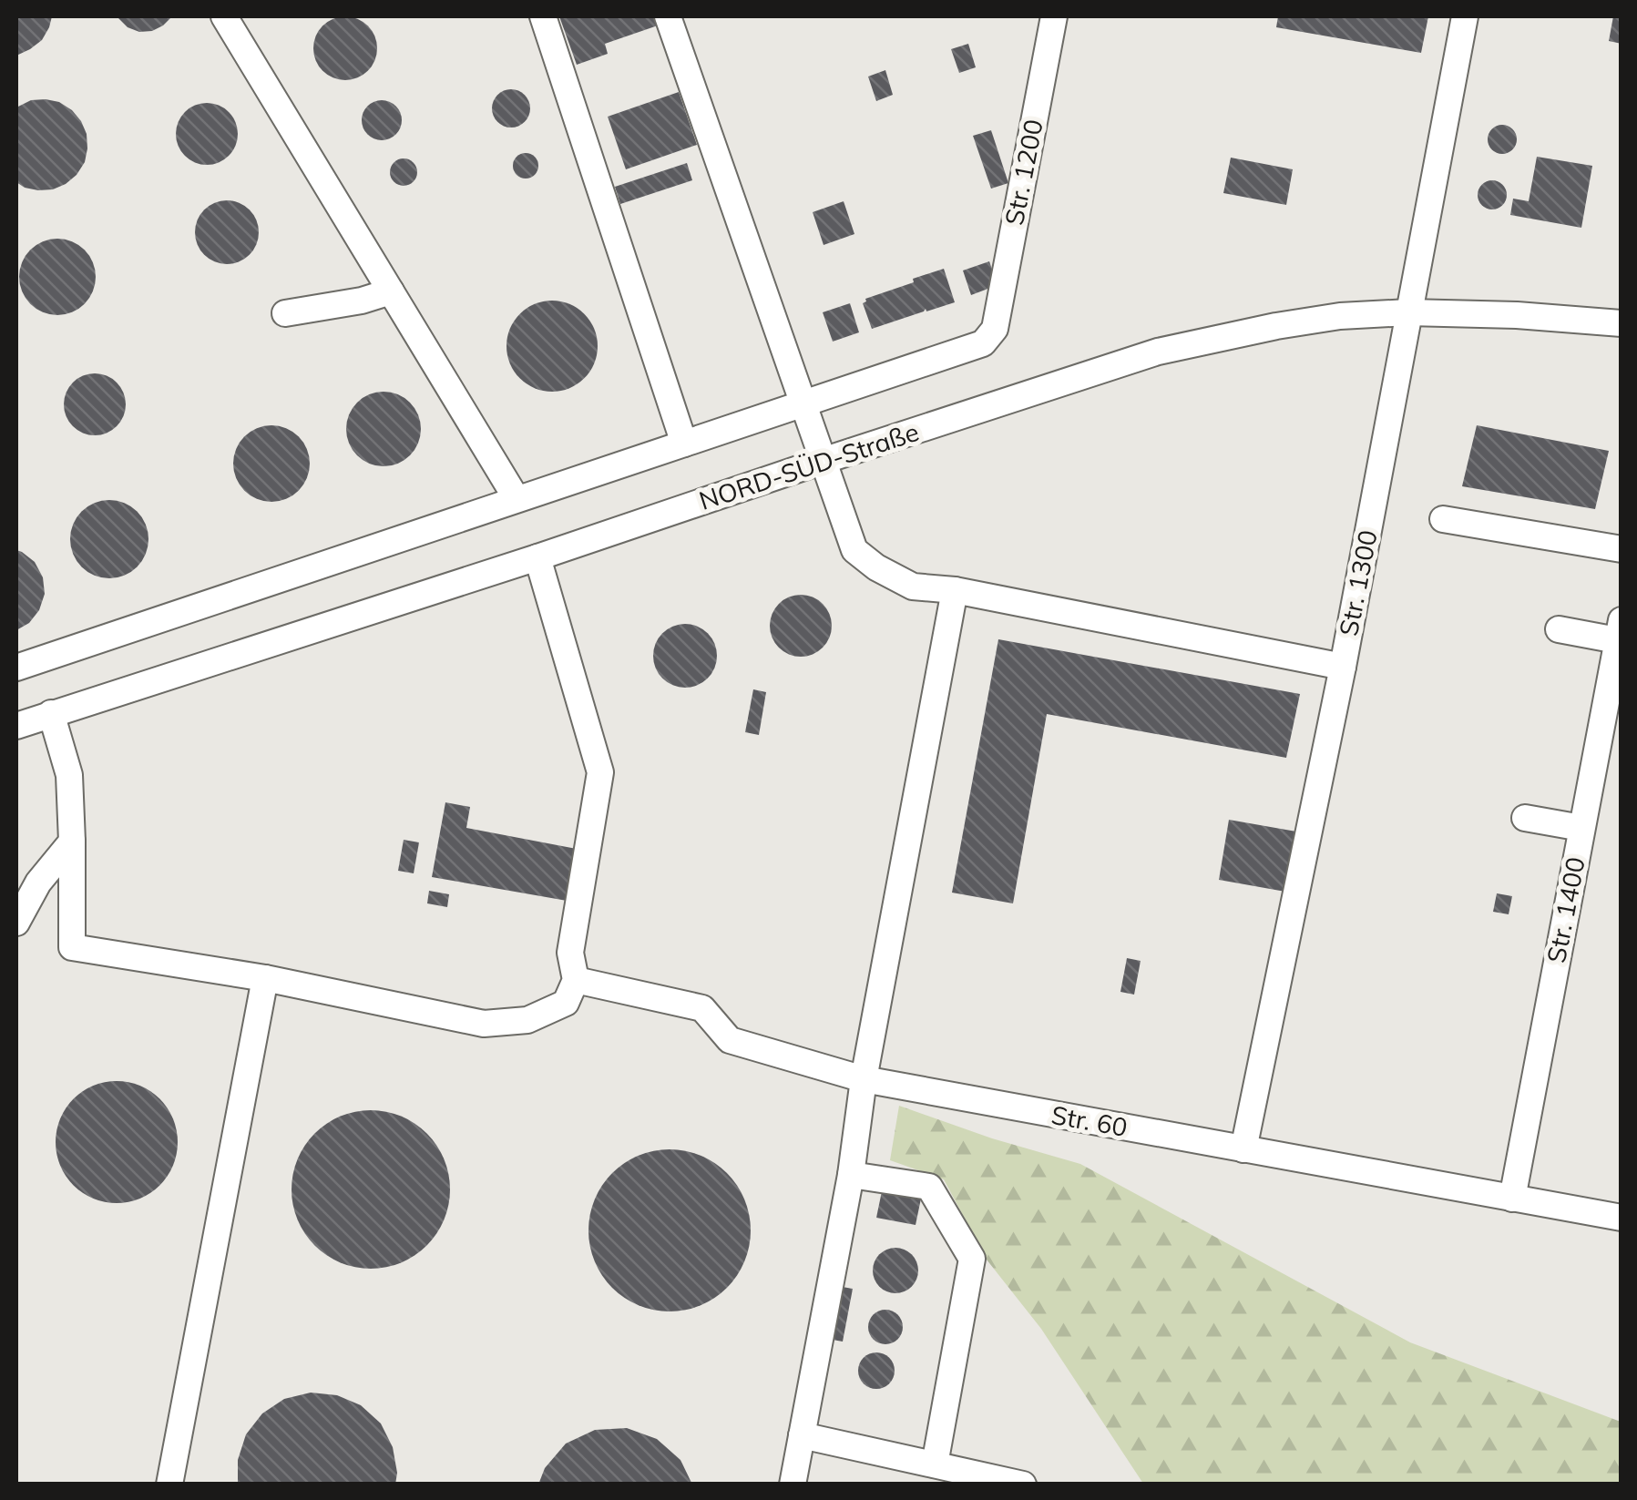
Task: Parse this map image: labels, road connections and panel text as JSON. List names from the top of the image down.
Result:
{
  "streets": {
    "lane": [
      "Str. 1200",
      "NORD-SÜD-Straße",
      "Str. 1300",
      "Str. 1400",
      "Str. 60"
    ]
  },
  "crossings": [
    ["NORD-SÜD-Straße", "Str. 1300"],
    ["Str. 1300", "Str. 60"],
    ["Str. 1400", "Str. 60"]
  ]
}
